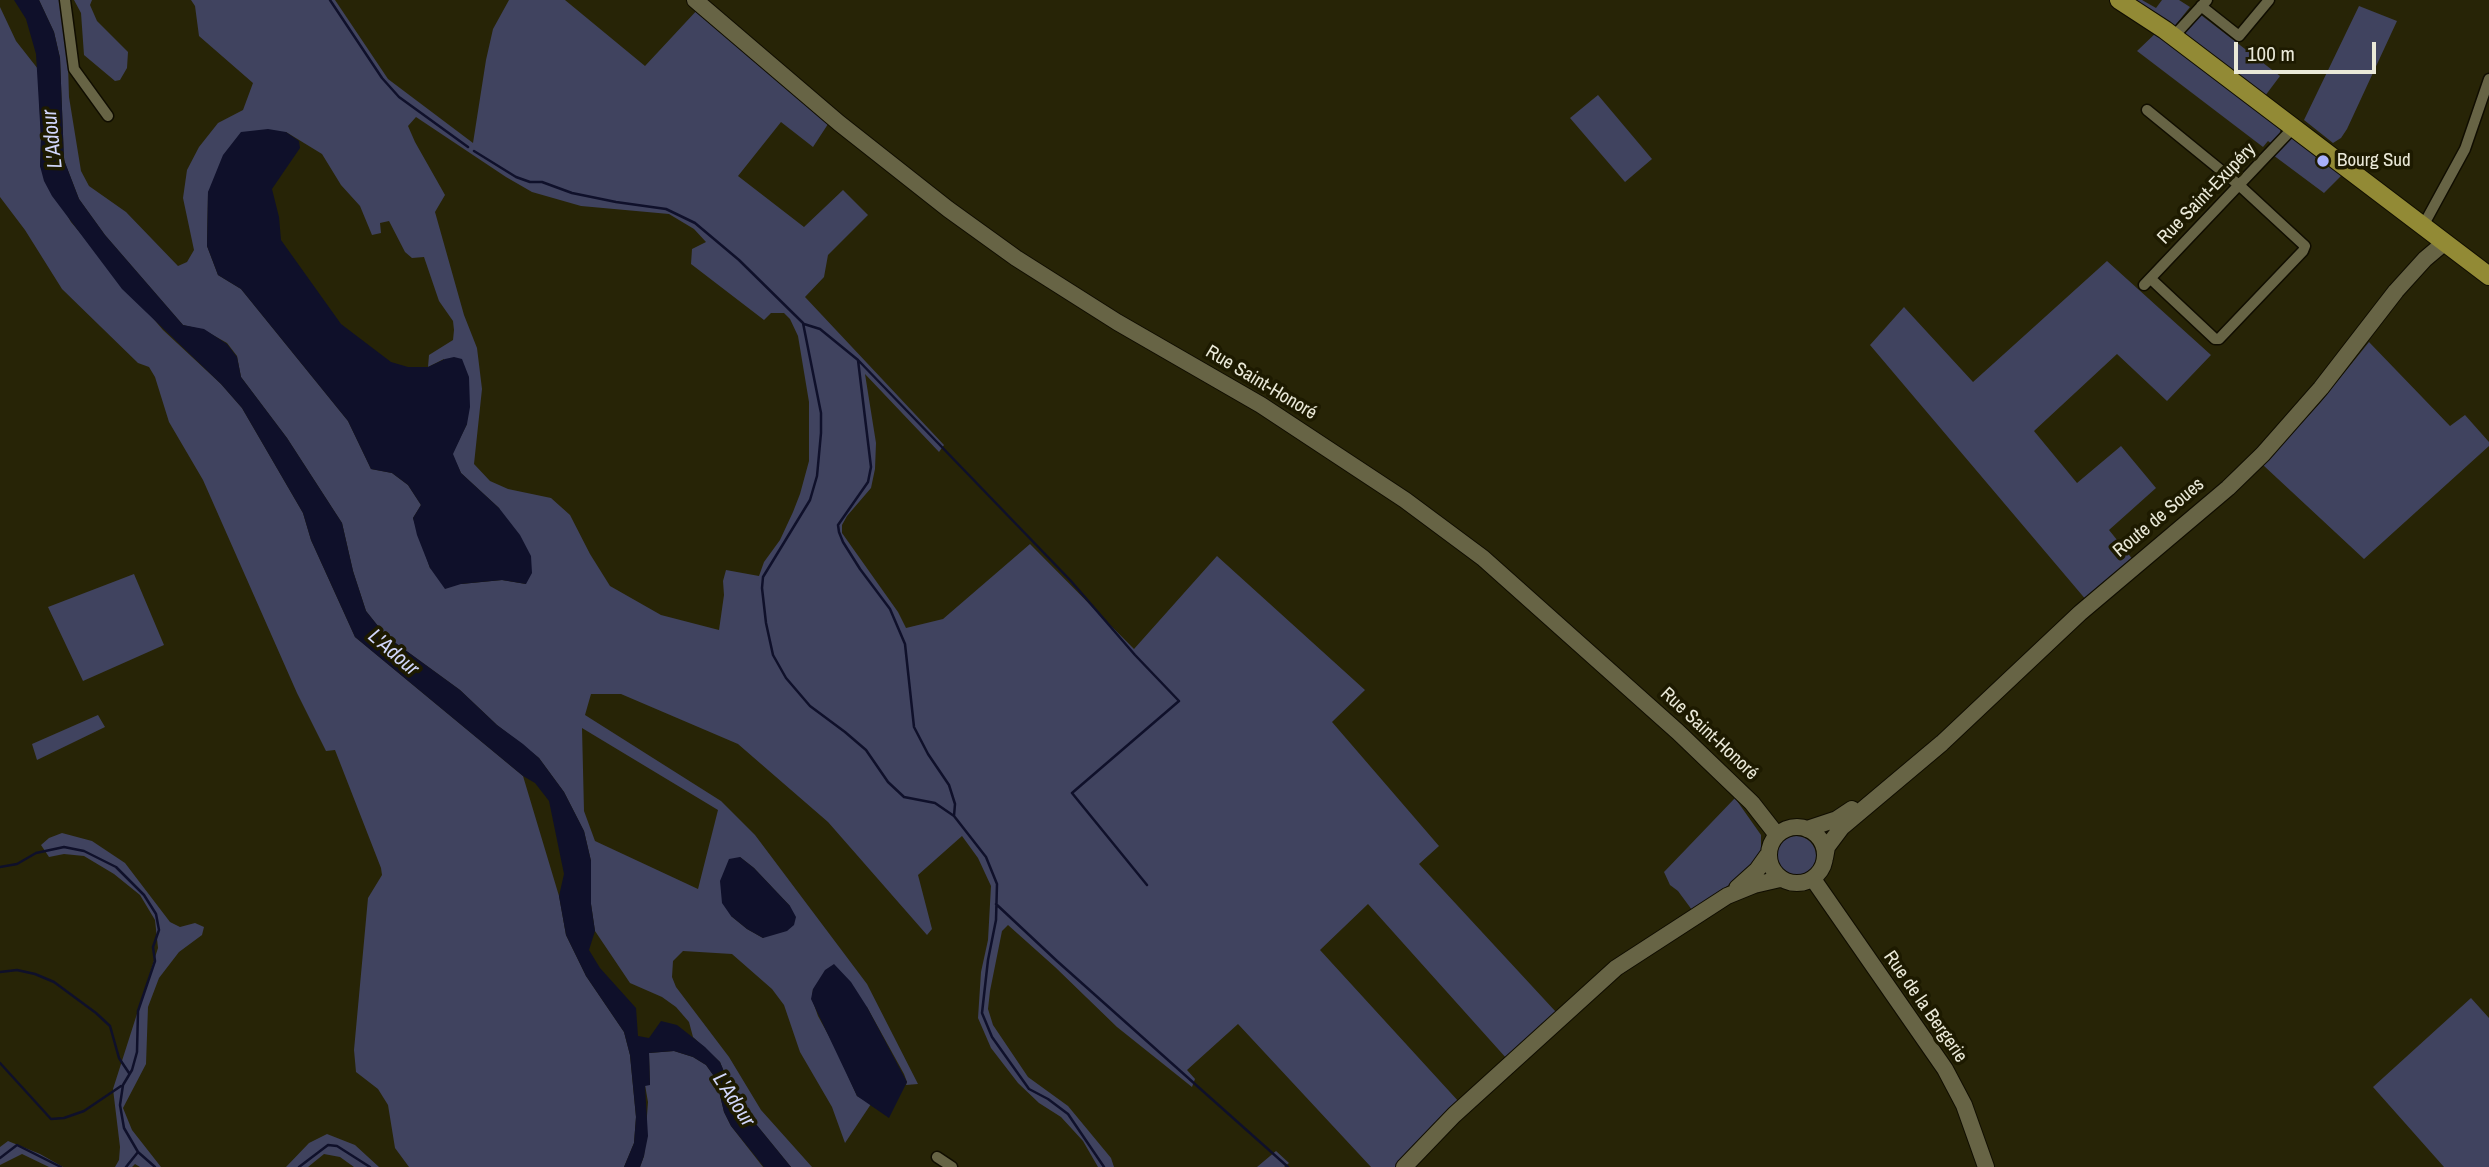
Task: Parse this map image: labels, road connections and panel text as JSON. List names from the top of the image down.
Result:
{
  "streets": {
    "street": [
      "Rue Saint-Exupéry",
      "Rue Saint-Honoré",
      "Route de Soues",
      "Rue de la Bergerie"
    ]
  },
  "crossings": [
    ["Rue Saint-Honoré", "Route de Soues"],
    ["Rue Saint-Honoré", "Rue de la Bergerie"],
    ["Route de Soues", "Rue de la Bergerie"]
  ],
  "water": ["L'Adour"],
  "places": ["Bourg Sud"],
  "scale_bar": "100 m"
}
